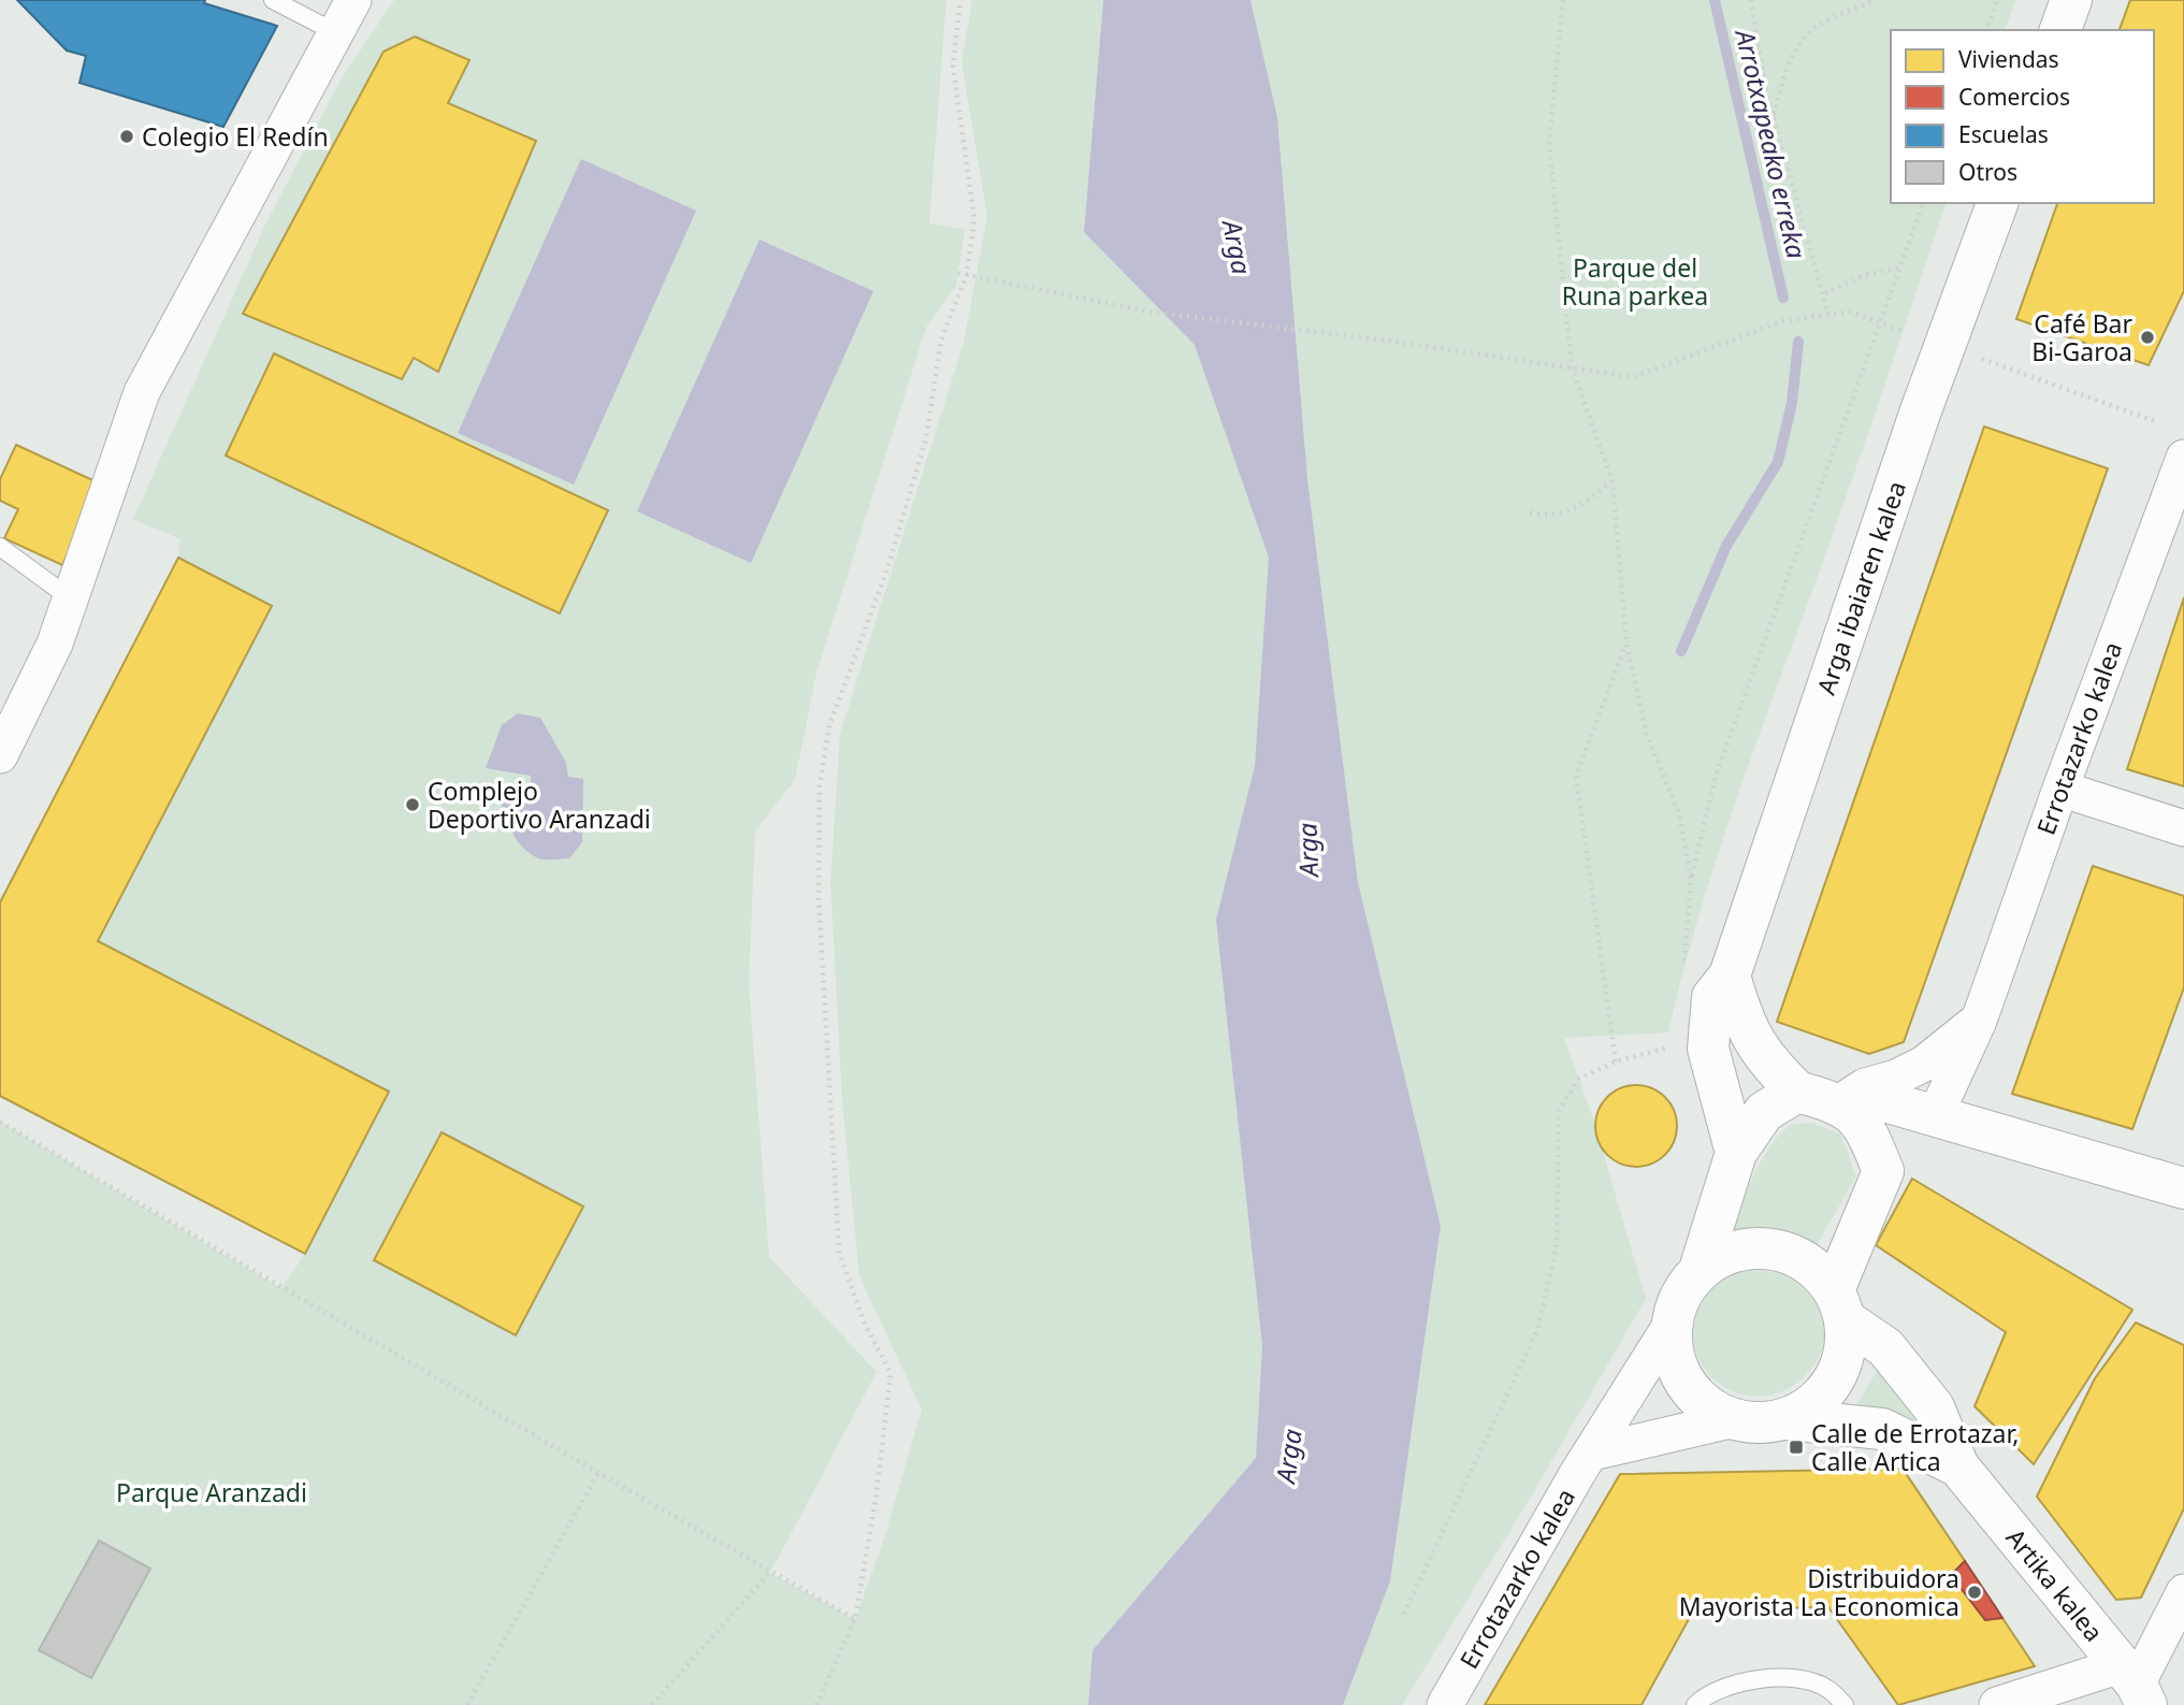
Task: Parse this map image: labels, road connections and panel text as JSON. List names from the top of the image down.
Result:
{
  "streets": {
    "street": ["Arga ibaiaren kalea", "Errotazarko kalea", "Artika kalea"]
  },
  "crossings": [
    ["Errotazarko kalea", "Artika kalea"]
  ],
  "water": ["Arrotxapeako erreka", "Arga"],
  "parks": ["Parque del Runa parkea", "Parque Aranzadi"],
  "places": {
    "other": [
      "Colegio El Redín",
      "Café Bar Bi-Garoa",
      "Complejo Deportivo Aranzadi",
      "Distribuidora Mayorista La Economica"
    ],
    "transit": ["Calle de Errotazar, Calle Artica"]
  },
  "legend": [
    "Viviendas",
    "Comercios",
    "Escuelas",
    "Otros"
  ]
}
